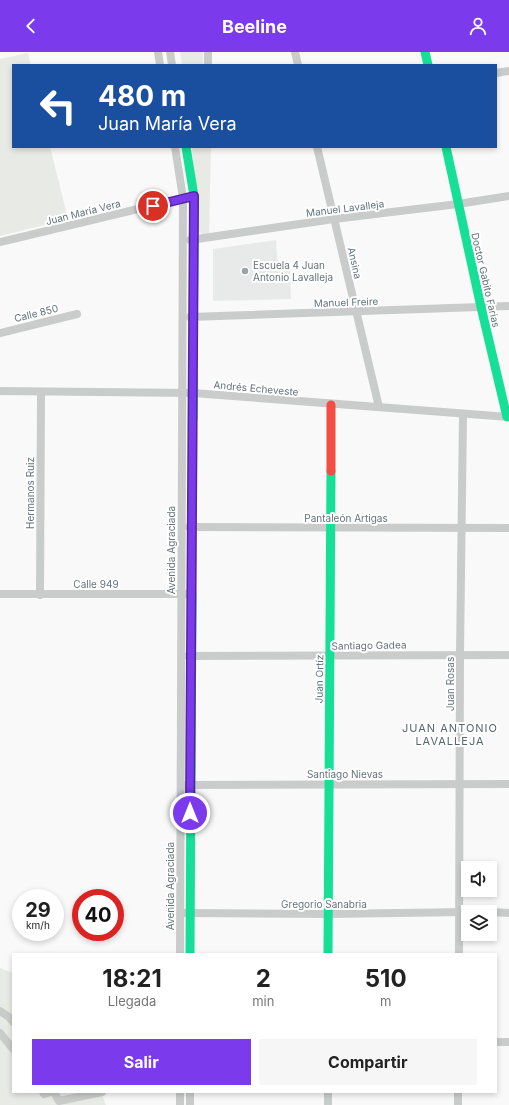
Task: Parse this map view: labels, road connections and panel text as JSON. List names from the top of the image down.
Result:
{
  "streets": {
    "street": [
      "Manuel Lavalleja",
      "Juan María Vera",
      "Ansina",
      "Doctor Gabito Farias",
      "Manuel Freire",
      "Calle 850",
      "Andrés Echeveste",
      "Hermanos Ruiz",
      "Pantaleón Artigas",
      "Avenida Agraciada",
      "Calle 949",
      "Santiago Gadea",
      "Juan Ortíz",
      "Juan Rosas",
      "Santiago Nievas",
      "Gregorio Sanabria"
    ]
  },
  "crossings": [
    ["Manuel Lavalleja", "Ansina"],
    ["Manuel Lavalleja", "Doctor Gabito Farias"],
    ["Manuel Lavalleja", "Avenida Agraciada"],
    ["Juan María Vera", "Avenida Agraciada"],
    ["Ansina", "Manuel Freire"],
    ["Ansina", "Andrés Echeveste"],
    ["Doctor Gabito Farias", "Manuel Freire"],
    ["Doctor Gabito Farias", "Andrés Echeveste"],
    ["Manuel Freire", "Avenida Agraciada"],
    ["Andrés Echeveste", "Hermanos Ruiz"],
    ["Andrés Echeveste", "Avenida Agraciada"],
    ["Andrés Echeveste", "Juan Ortíz"],
    ["Andrés Echeveste", "Juan Rosas"],
    ["Hermanos Ruiz", "Calle 949"],
    ["Pantaleón Artigas", "Avenida Agraciada"],
    ["Pantaleón Artigas", "Juan Ortíz"],
    ["Pantaleón Artigas", "Juan Rosas"],
    ["Avenida Agraciada", "Calle 949"],
    ["Avenida Agraciada", "Santiago Gadea"],
    ["Avenida Agraciada", "Santiago Nievas"],
    ["Avenida Agraciada", "Gregorio Sanabria"],
    ["Santiago Gadea", "Juan Ortíz"],
    ["Santiago Gadea", "Juan Rosas"],
    ["Juan Ortíz", "Santiago Nievas"],
    ["Juan Ortíz", "Gregorio Sanabria"],
    ["Juan Rosas", "Santiago Nievas"]
  ],
  "districts": ["JUAN ANTONIO LAVALLEJA"],
  "places": ["Escuela 4 Juan Antonio Lavalleja"],
  "page": {
    "header": "Beeline",
    "turn": ["480 m", "Juan María Vera"],
    "speed": "29 km/h",
    "limit": "40",
    "eta": [
      "18:21",
      "Llegada",
      "2",
      "min",
      "510",
      "m"
    ],
    "buttons": ["Salir", "Compartir"]
  }
}
